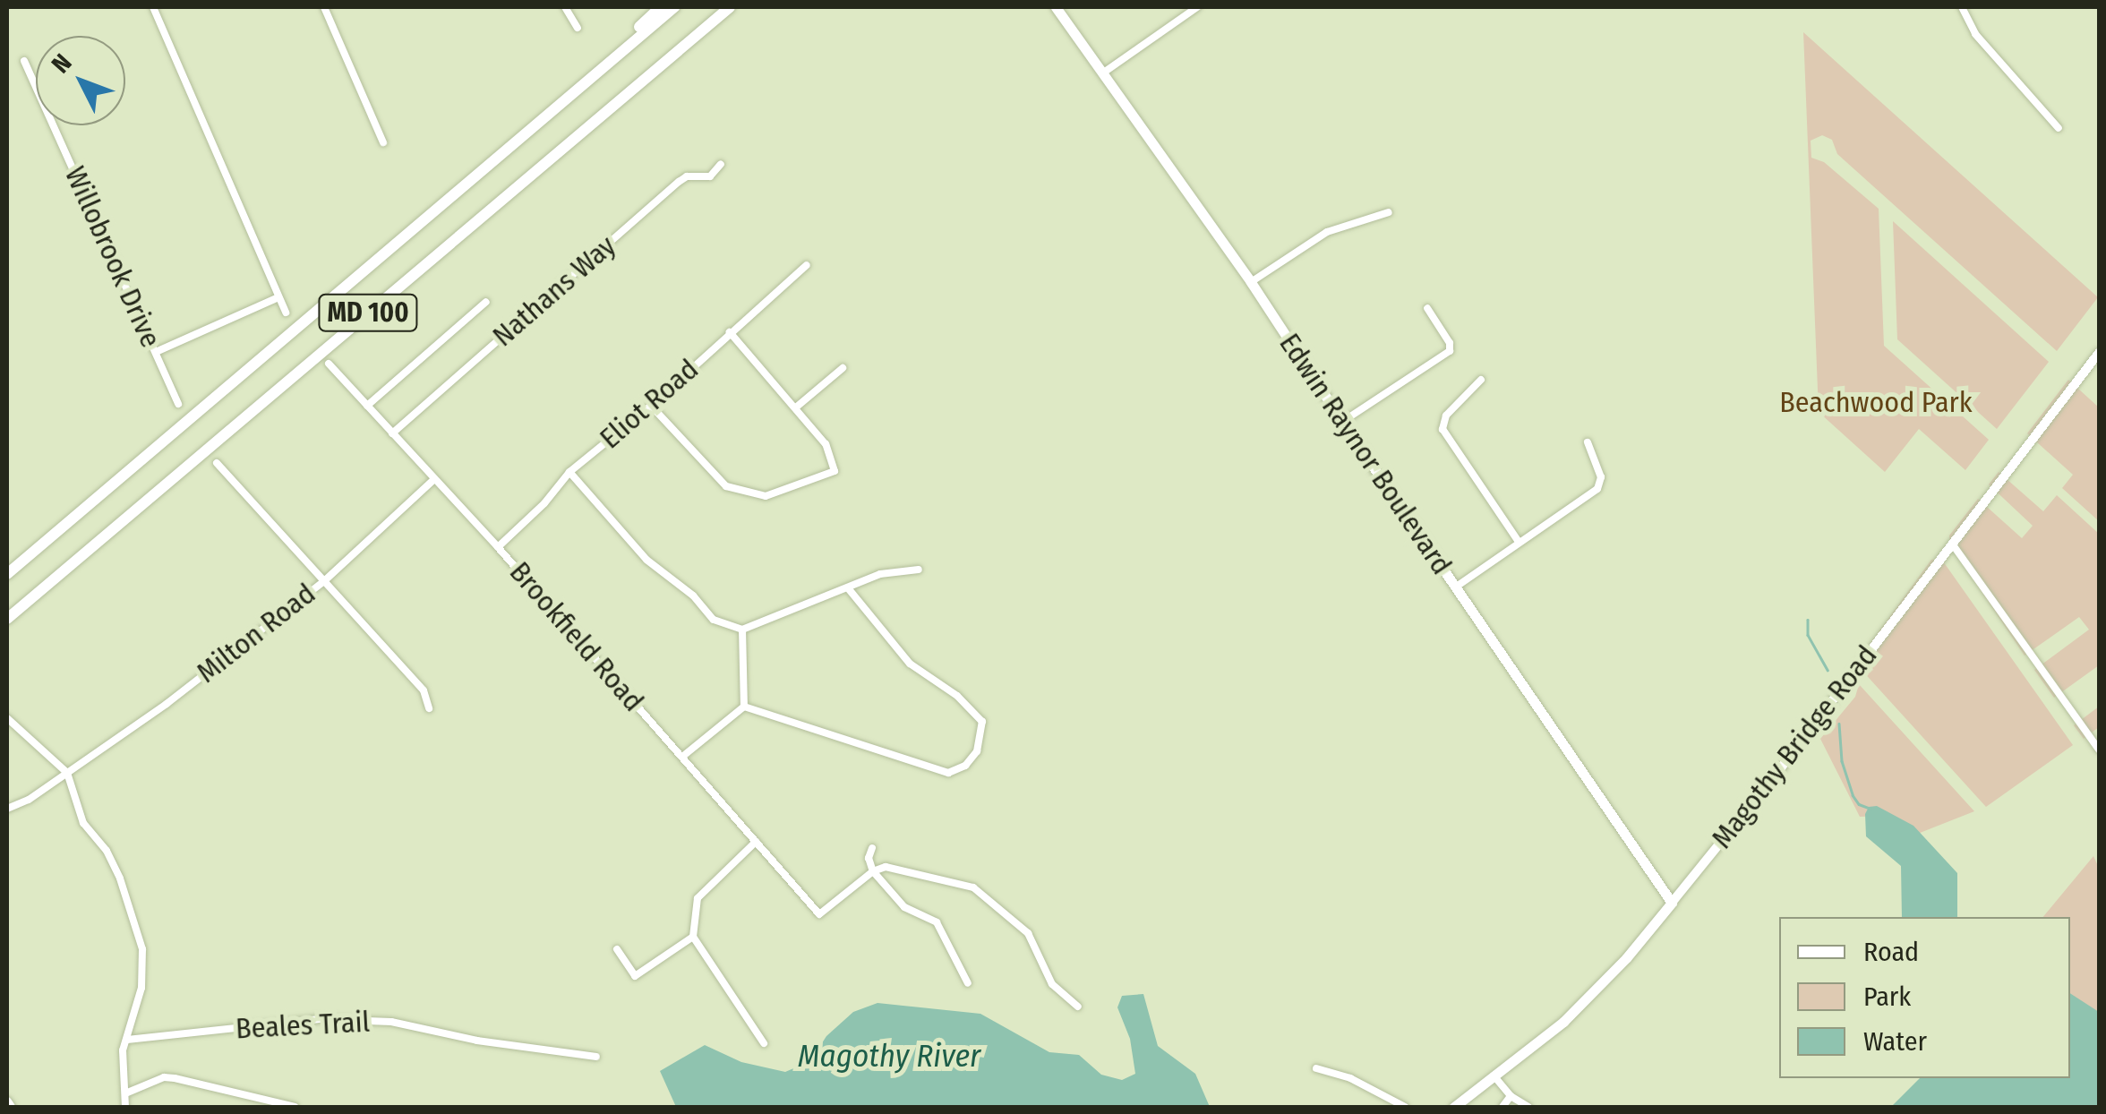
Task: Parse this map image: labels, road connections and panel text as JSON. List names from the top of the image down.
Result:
{
  "streets": {
    "highway": ["MD 100"],
    "main road": ["Edwin Raynor Boulevard", "Magothy Bridge Road"],
    "street": [
      "Willobrook Drive",
      "Nathans Way",
      "Eliot Road",
      "Milton Road",
      "Brookfield Road",
      "Beales Trail"
    ]
  },
  "crossings": [
    ["Nathans Way", "Brookfield Road"],
    ["Eliot Road", "Brookfield Road"],
    ["Edwin Raynor Boulevard", "Magothy Bridge Road"],
    ["Milton Road", "Brookfield Road"]
  ],
  "water": ["Magothy River"],
  "parks": ["Beachwood Park"],
  "legend": ["Road", "Park", "Water"],
  "north": "top left"
}
